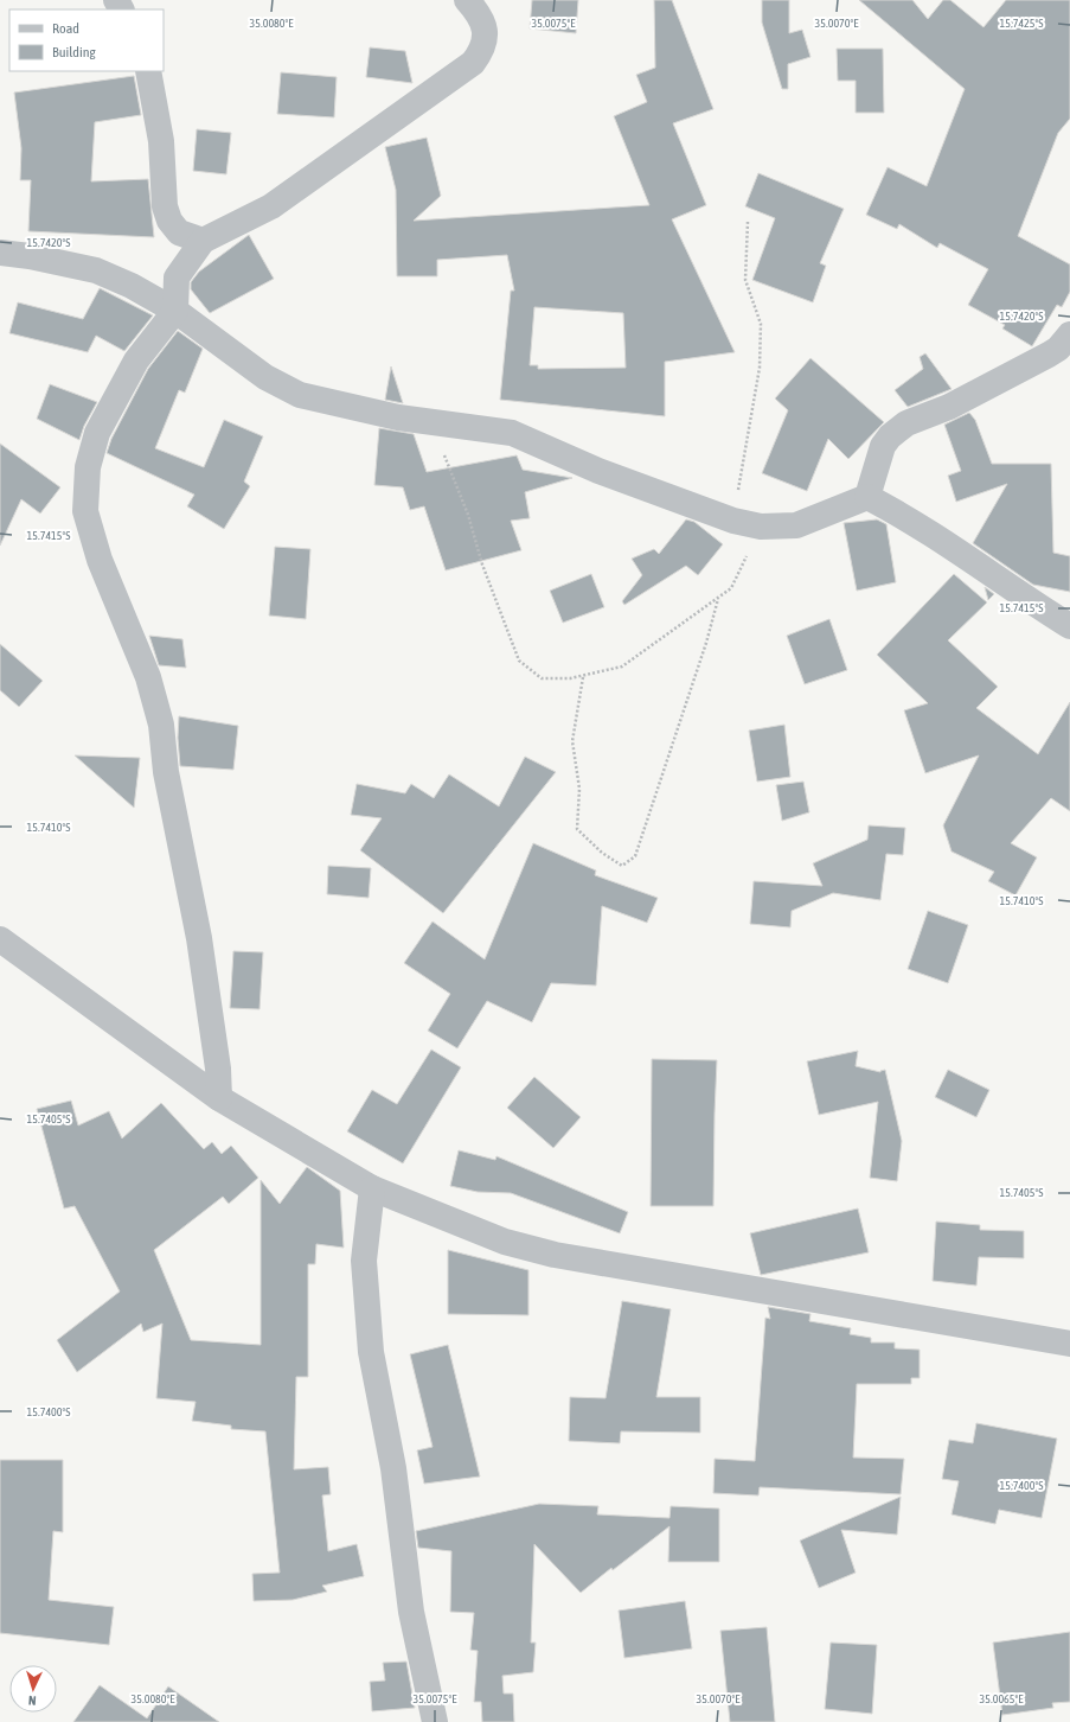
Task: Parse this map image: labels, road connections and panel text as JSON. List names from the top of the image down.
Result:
{
  "legend": ["Road", "Building"],
  "north": "bottom",
  "coordinates": [
    "15.7425°S",
    "35.0080°E",
    "35.0075°E",
    "35.0070°E",
    "15.7420°S",
    "15.7415°S",
    "15.7410°S",
    "15.7405°S",
    "15.7400°S",
    "35.0065°E"
  ]
}
